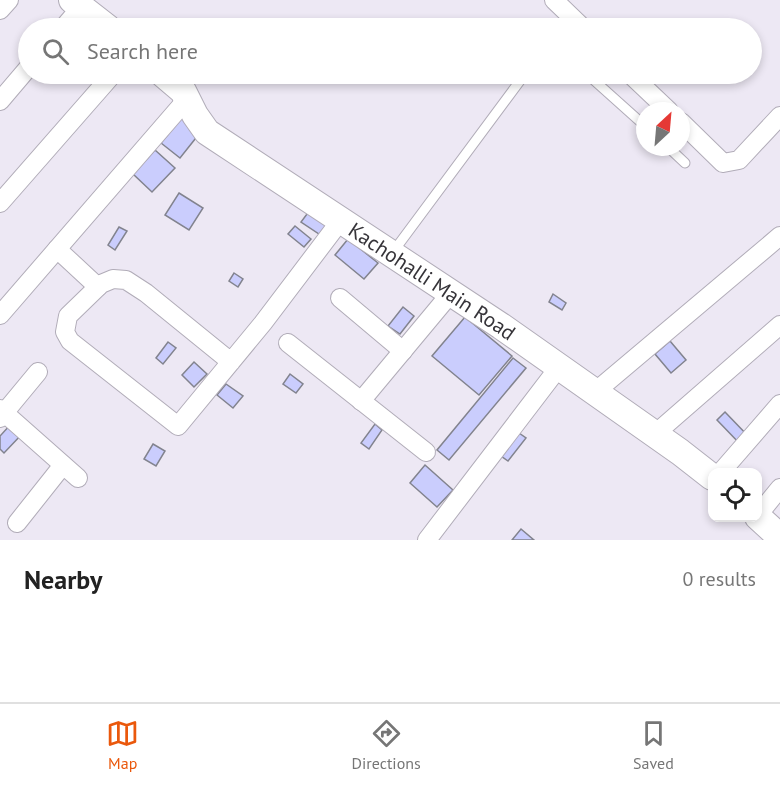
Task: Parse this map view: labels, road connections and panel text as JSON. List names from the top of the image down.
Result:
{
  "streets": {
    "street": ["Kachohalli Main Road"]
  },
  "north": "top right",
  "page": {
    "search": "Search here",
    "heading": ["Nearby", "0 results"],
    "nav": ["Map", "Directions", "Saved"]
  }
}
